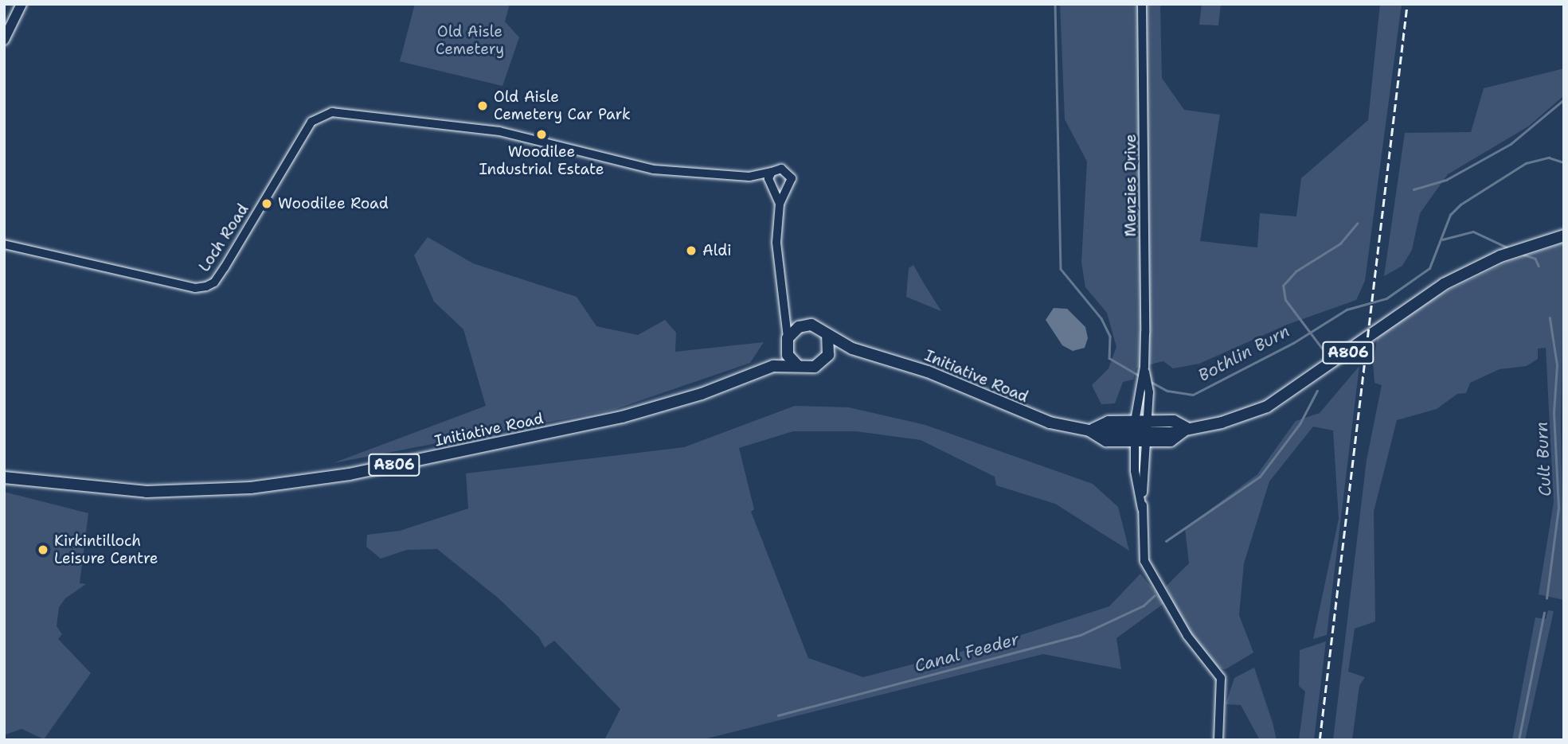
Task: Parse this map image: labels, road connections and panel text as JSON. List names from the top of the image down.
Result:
{
  "streets": {
    "main road": ["A806", "Initiative Road"],
    "street": ["Menzies Drive", "Loch Road"]
  },
  "crossings": [
    ["Menzies Drive", "Initiative Road"],
    ["A806", "Initiative Road"]
  ],
  "water": ["Bothlin Burn", "Cult Burn", "Canal Feeder"],
  "parks": ["Old Aisle Cemetery"],
  "places": [
    "Old Aisle Cemetery Car Park",
    "Woodilee Industrial Estate",
    "Woodilee Road",
    "Aldi",
    "Kirkintilloch Leisure Centre"
  ]
}
